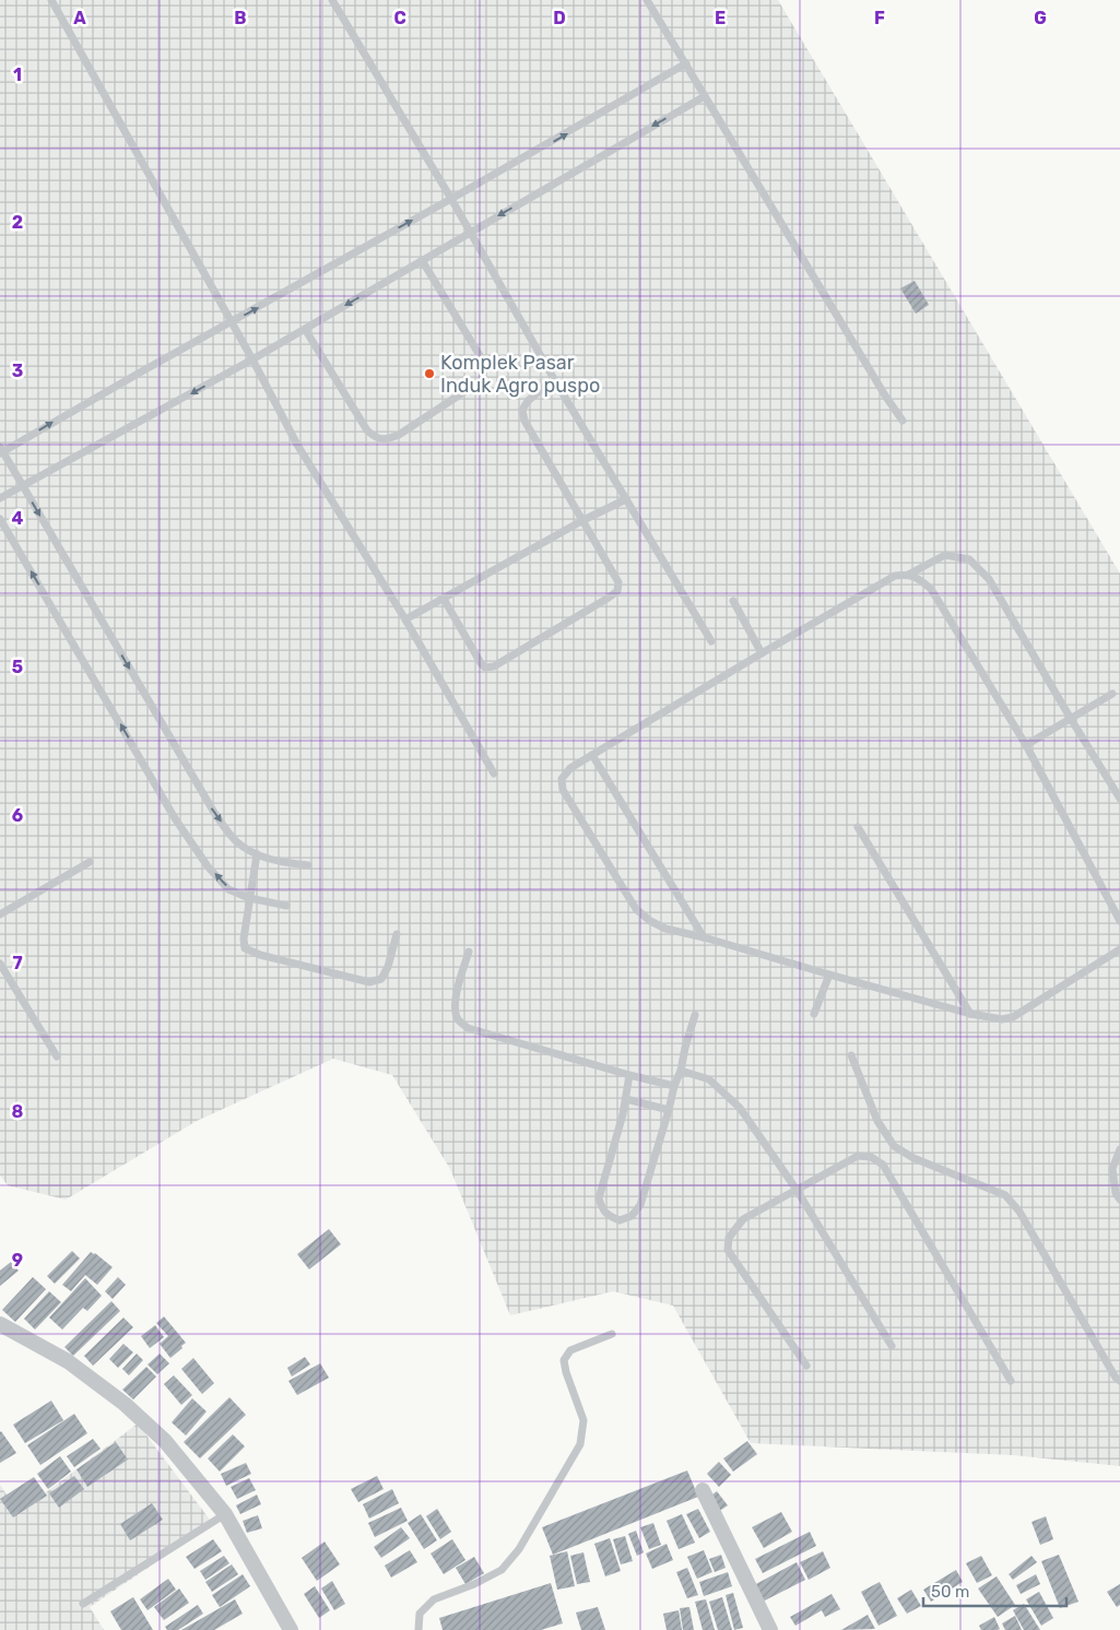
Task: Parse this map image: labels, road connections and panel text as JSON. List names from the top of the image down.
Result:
{
  "places": ["Komplek Pasar Induk Agro puspo"],
  "scale_bar": "50 m",
  "grid": {
    "columns": [
      "A",
      "B",
      "C",
      "D",
      "E",
      "F",
      "G"
    ],
    "rows": [
      "1",
      "2",
      "3",
      "4",
      "5",
      "6",
      "7",
      "8",
      "9"
    ]
  }
}
